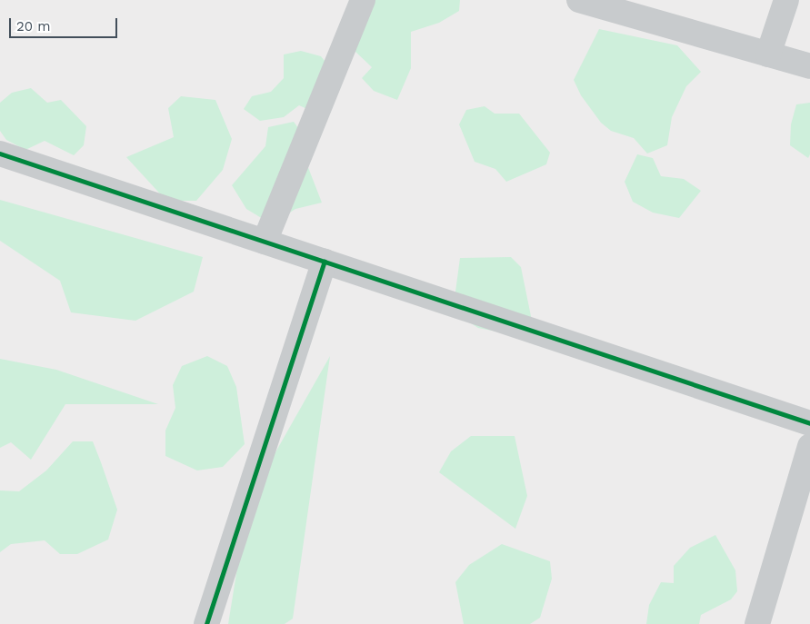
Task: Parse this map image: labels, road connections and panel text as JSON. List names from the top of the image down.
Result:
{
  "scale_bar": "20 m"
}
